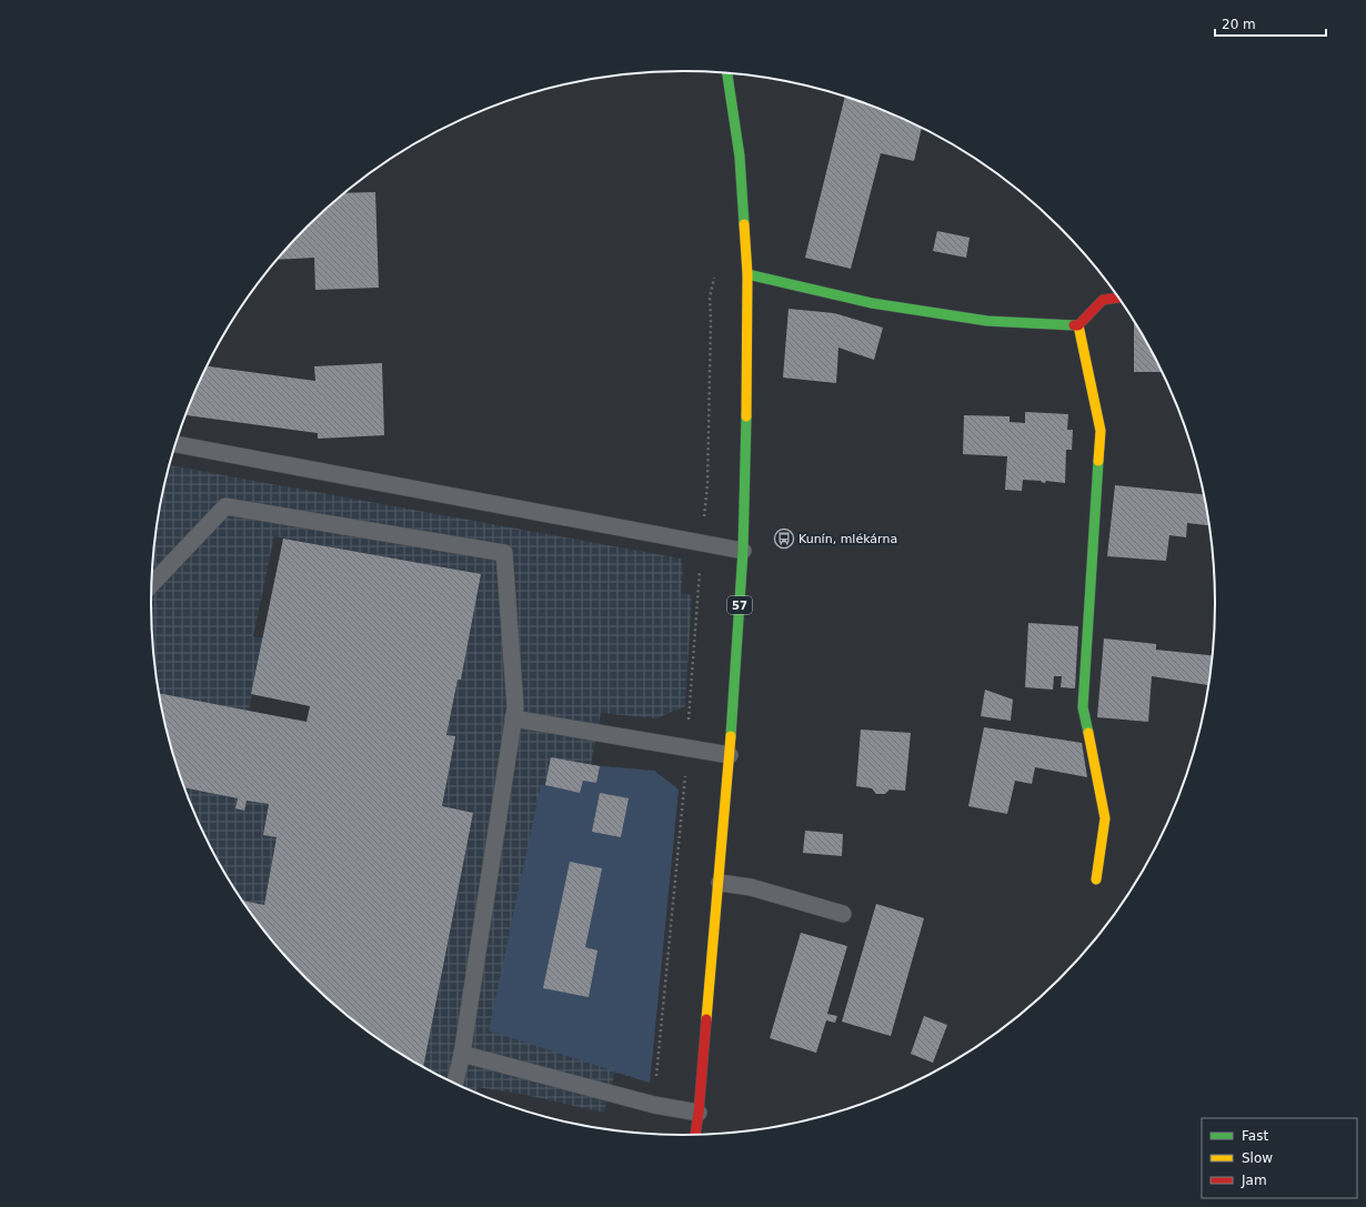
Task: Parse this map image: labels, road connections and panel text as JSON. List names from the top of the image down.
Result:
{
  "streets": {
    "main road": ["57"]
  },
  "places": {
    "bus stop": ["Kunín, mlékárna"]
  },
  "legend": ["Fast", "Slow", "Jam"],
  "scale_bar": "20 m"
}
